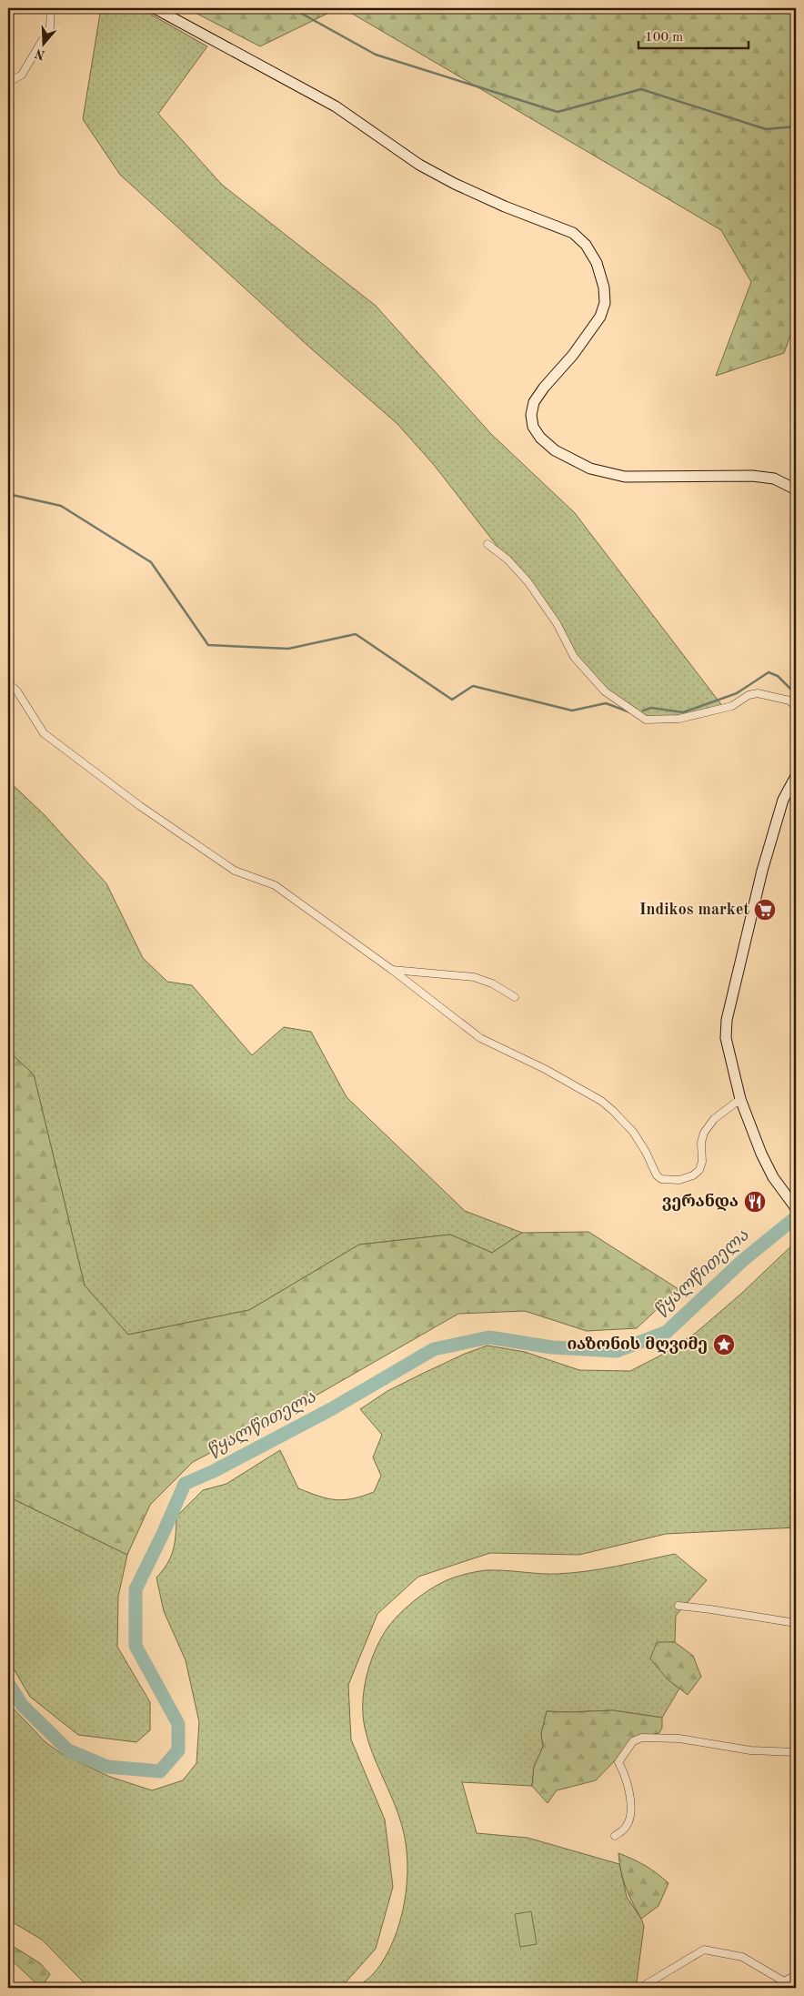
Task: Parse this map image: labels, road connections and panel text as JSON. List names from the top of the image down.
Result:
{
  "water": ["წყალწითელა"],
  "places": {
    "supermarket": ["Indikos market"],
    "restaurant": ["ვერანდა"],
    "place": ["იაზონის მღვიმე"]
  },
  "scale_bar": "100 m",
  "north": "bottom"
}
